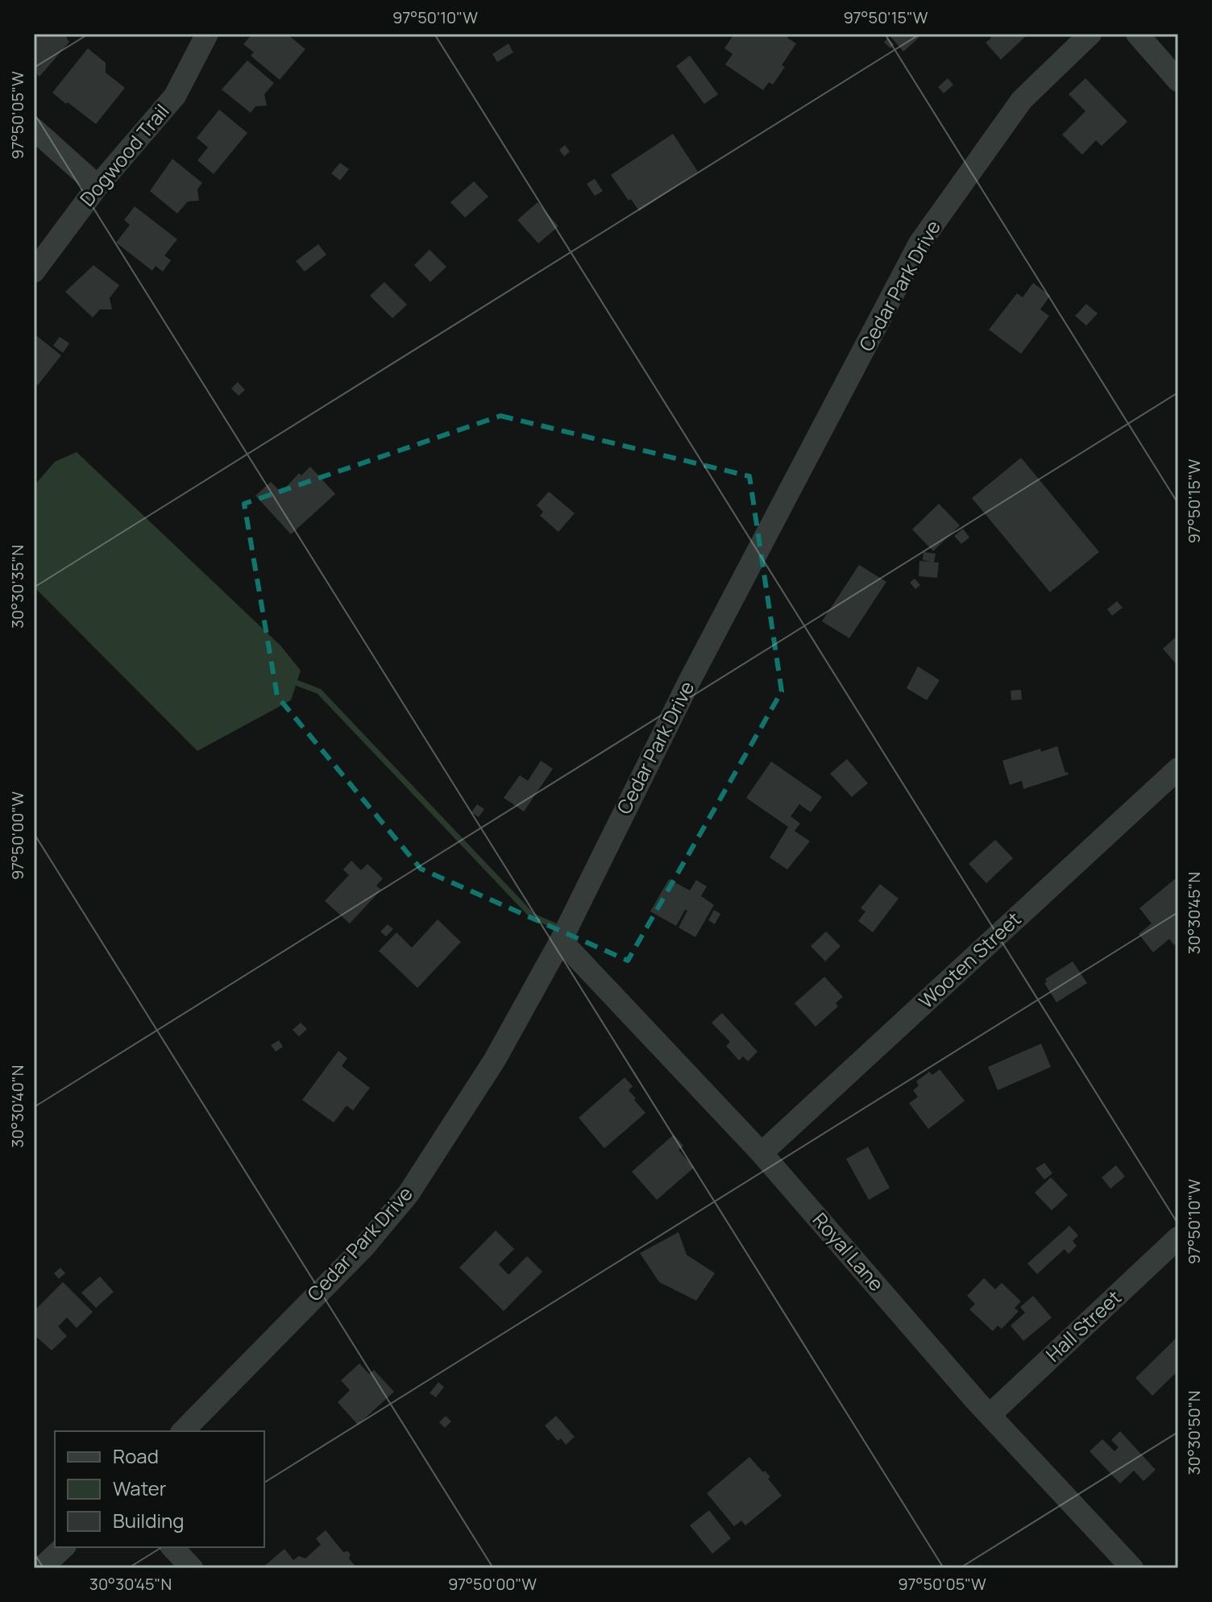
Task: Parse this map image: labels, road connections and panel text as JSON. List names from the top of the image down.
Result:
{
  "streets": {
    "street": [
      "Dogwood Trail",
      "Cedar Park Drive",
      "Wooten Street",
      "Royal Lane",
      "Hall Street"
    ]
  },
  "crossings": [
    ["Cedar Park Drive", "Royal Lane"],
    ["Wooten Street", "Royal Lane"],
    ["Royal Lane", "Hall Street"]
  ],
  "legend": ["Road", "Water", "Building"],
  "coordinates": [
    "97°50'10\"W",
    "97°50'15\"W",
    "97°50'05\"W",
    "30°30'35\"N",
    "97°50'00\"W",
    "30°30'45\"N",
    "30°30'40\"N",
    "30°30'50\"N"
  ]
}
